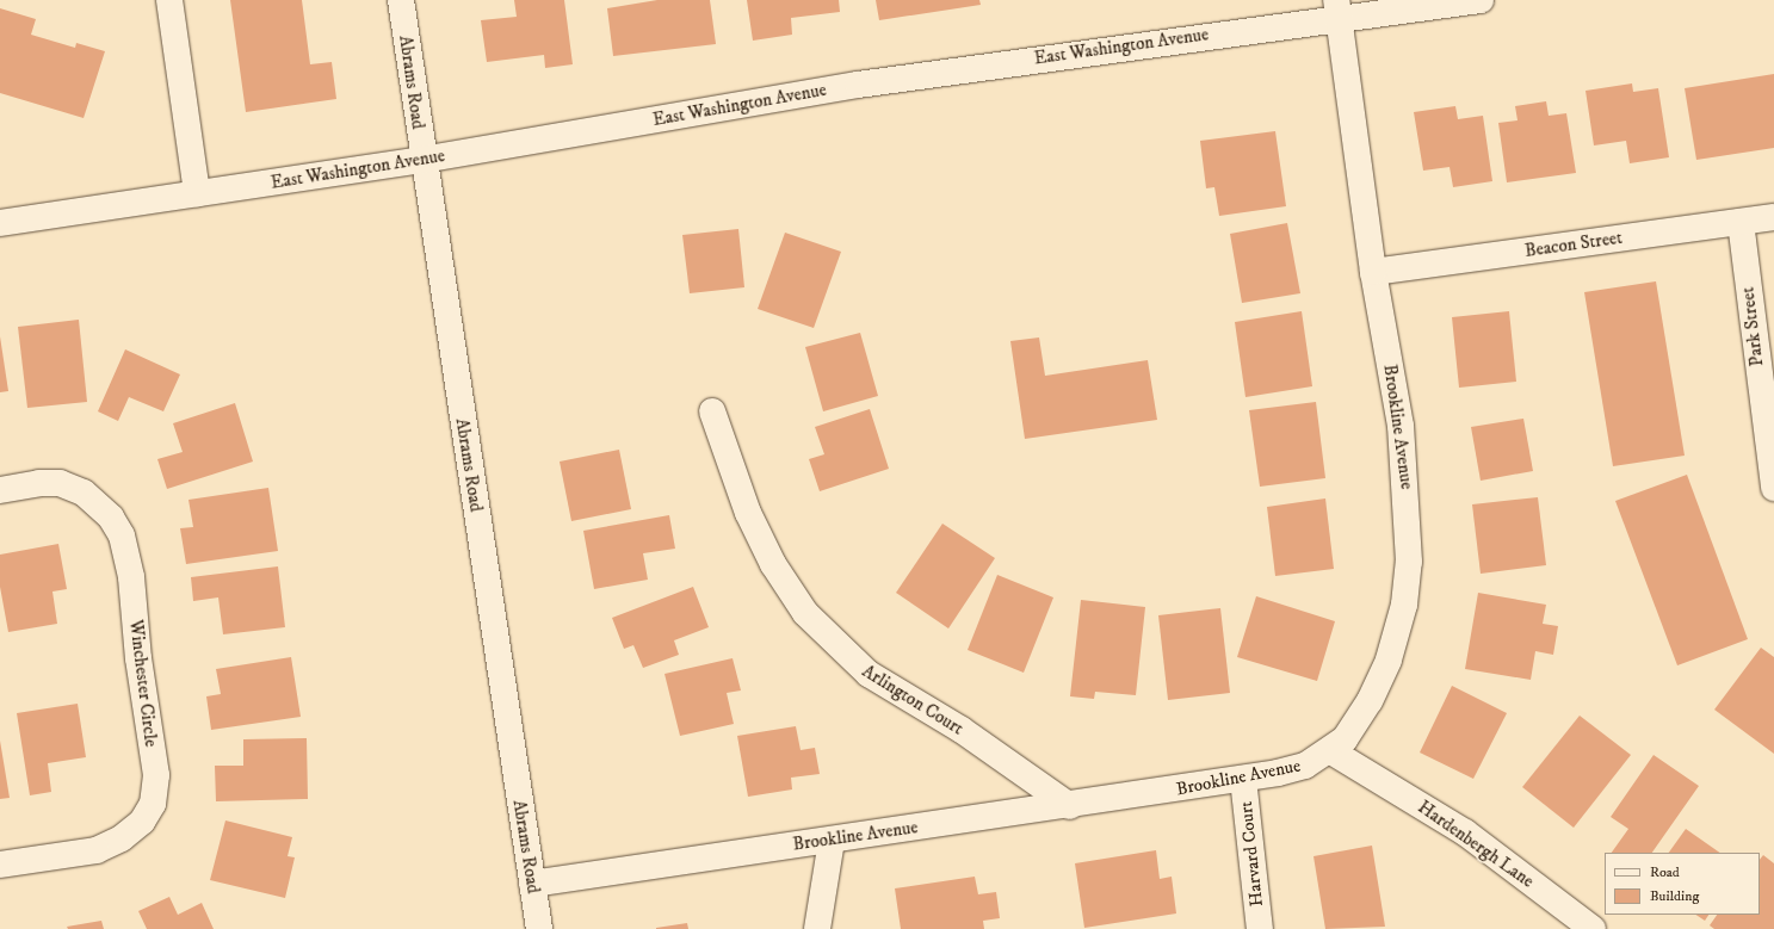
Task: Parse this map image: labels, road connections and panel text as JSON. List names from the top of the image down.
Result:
{
  "streets": {
    "street": [
      "East Washington Avenue",
      "Abrams Road",
      "Beacon Street",
      "Park Street",
      "Brookline Avenue",
      "Winchester Circle",
      "Arlington Court",
      "Hardenbergh Lane",
      "Harvard Court"
    ]
  },
  "crossings": [
    ["East Washington Avenue", "Abrams Road"],
    ["East Washington Avenue", "Brookline Avenue"],
    ["Abrams Road", "Brookline Avenue"],
    ["Beacon Street", "Park Street"],
    ["Beacon Street", "Brookline Avenue"],
    ["Brookline Avenue", "Arlington Court"],
    ["Brookline Avenue", "Hardenbergh Lane"],
    ["Brookline Avenue", "Harvard Court"]
  ],
  "legend": ["Road", "Building"]
}
